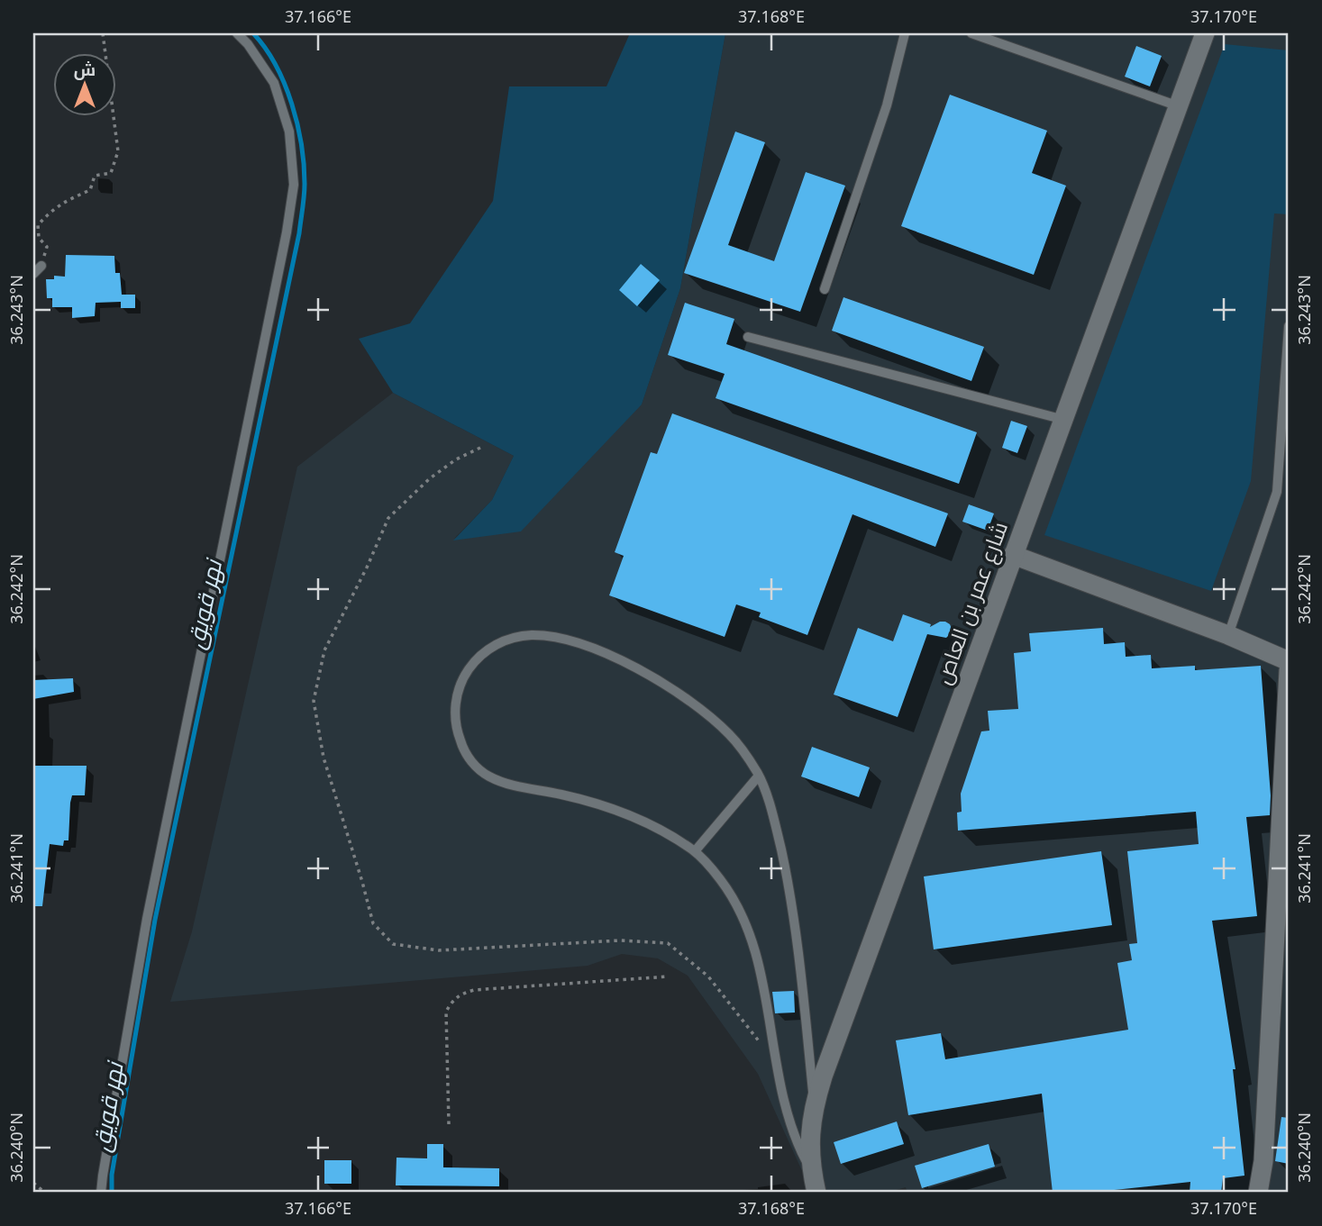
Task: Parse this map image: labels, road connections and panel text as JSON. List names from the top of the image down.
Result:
{
  "streets": {
    "street": ["شارع عمر بن العاص"]
  },
  "water": ["نهر قويق"],
  "north": "top",
  "coordinates": [
    "37.166°E",
    "37.168°E",
    "37.170°E",
    "36.243°N",
    "36.242°N",
    "36.241°N",
    "36.240°N"
  ]
}
